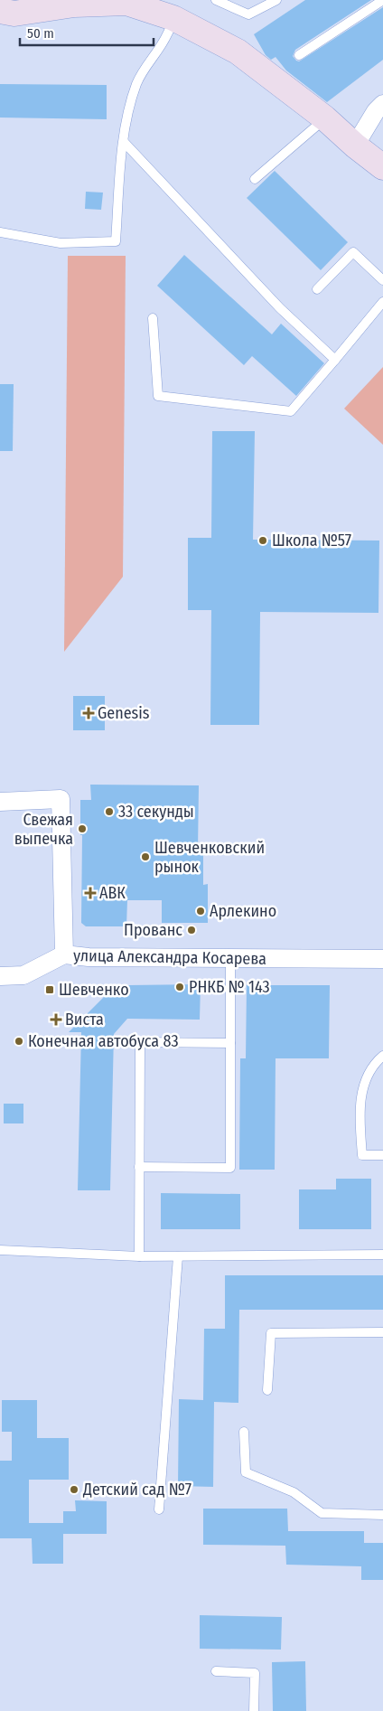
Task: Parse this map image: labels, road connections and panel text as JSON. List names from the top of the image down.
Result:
{
  "streets": {
    "street": ["улица Александра Косарева"]
  },
  "places": {
    "other": [
      "Школа №57",
      "33 секунды",
      "Свежая выпечка",
      "Шевченковский рынок",
      "Арлекино",
      "Прованс",
      "РНКБ № 143",
      "Конечная автобуса 83",
      "Детский сад №7"
    ],
    "health": ["Genesis", "АВК", "Виста"],
    "transit": ["Шевченко"]
  },
  "scale_bar": "50 m"
}
